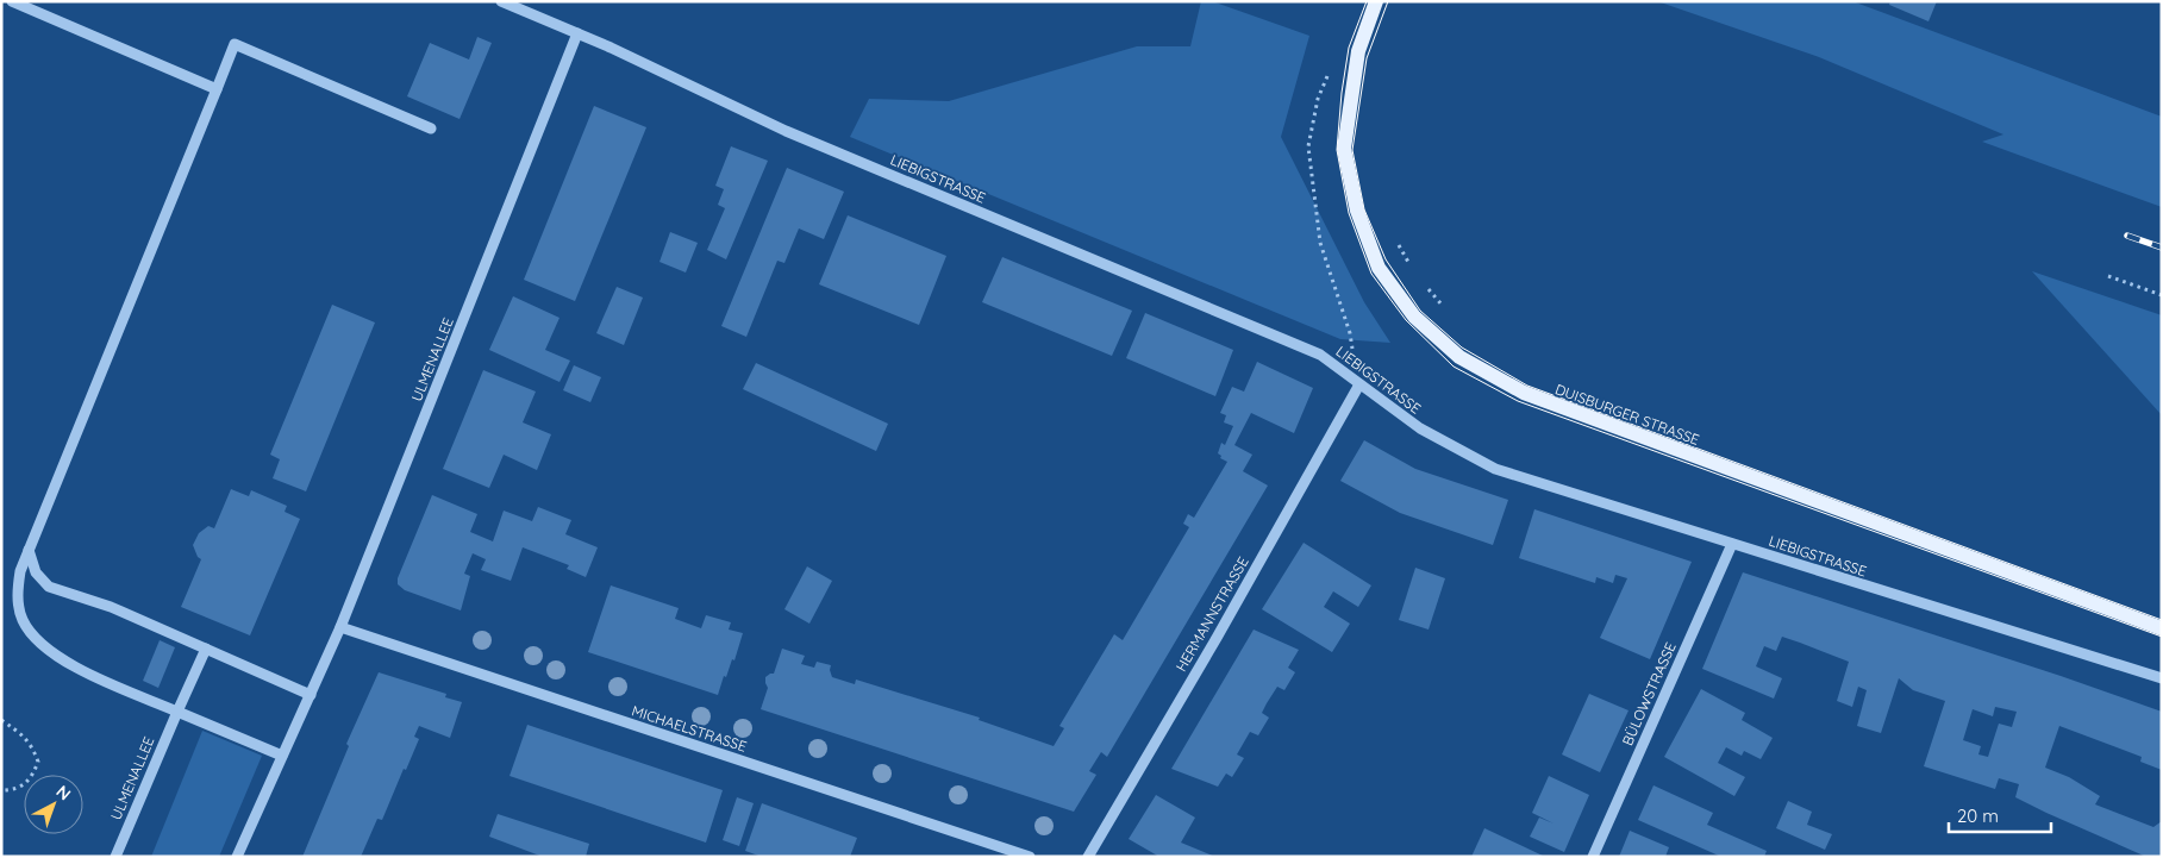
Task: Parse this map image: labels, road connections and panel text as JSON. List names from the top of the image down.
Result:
{
  "streets": {
    "main road": ["DUISBURGER STRASSE"],
    "street": [
      "LIEBIGSTRASSE",
      "ULMENALLEE",
      "HERMANNSTRASSE",
      "BÜLOWSTRASSE",
      "MICHAELSTRASSE"
    ]
  },
  "crossings": [
    ["LIEBIGSTRASSE", "ULMENALLEE"],
    ["LIEBIGSTRASSE", "HERMANNSTRASSE"],
    ["LIEBIGSTRASSE", "BÜLOWSTRASSE"],
    ["ULMENALLEE", "MICHAELSTRASSE"]
  ],
  "scale_bar": "20 m",
  "north": "top right"
}
